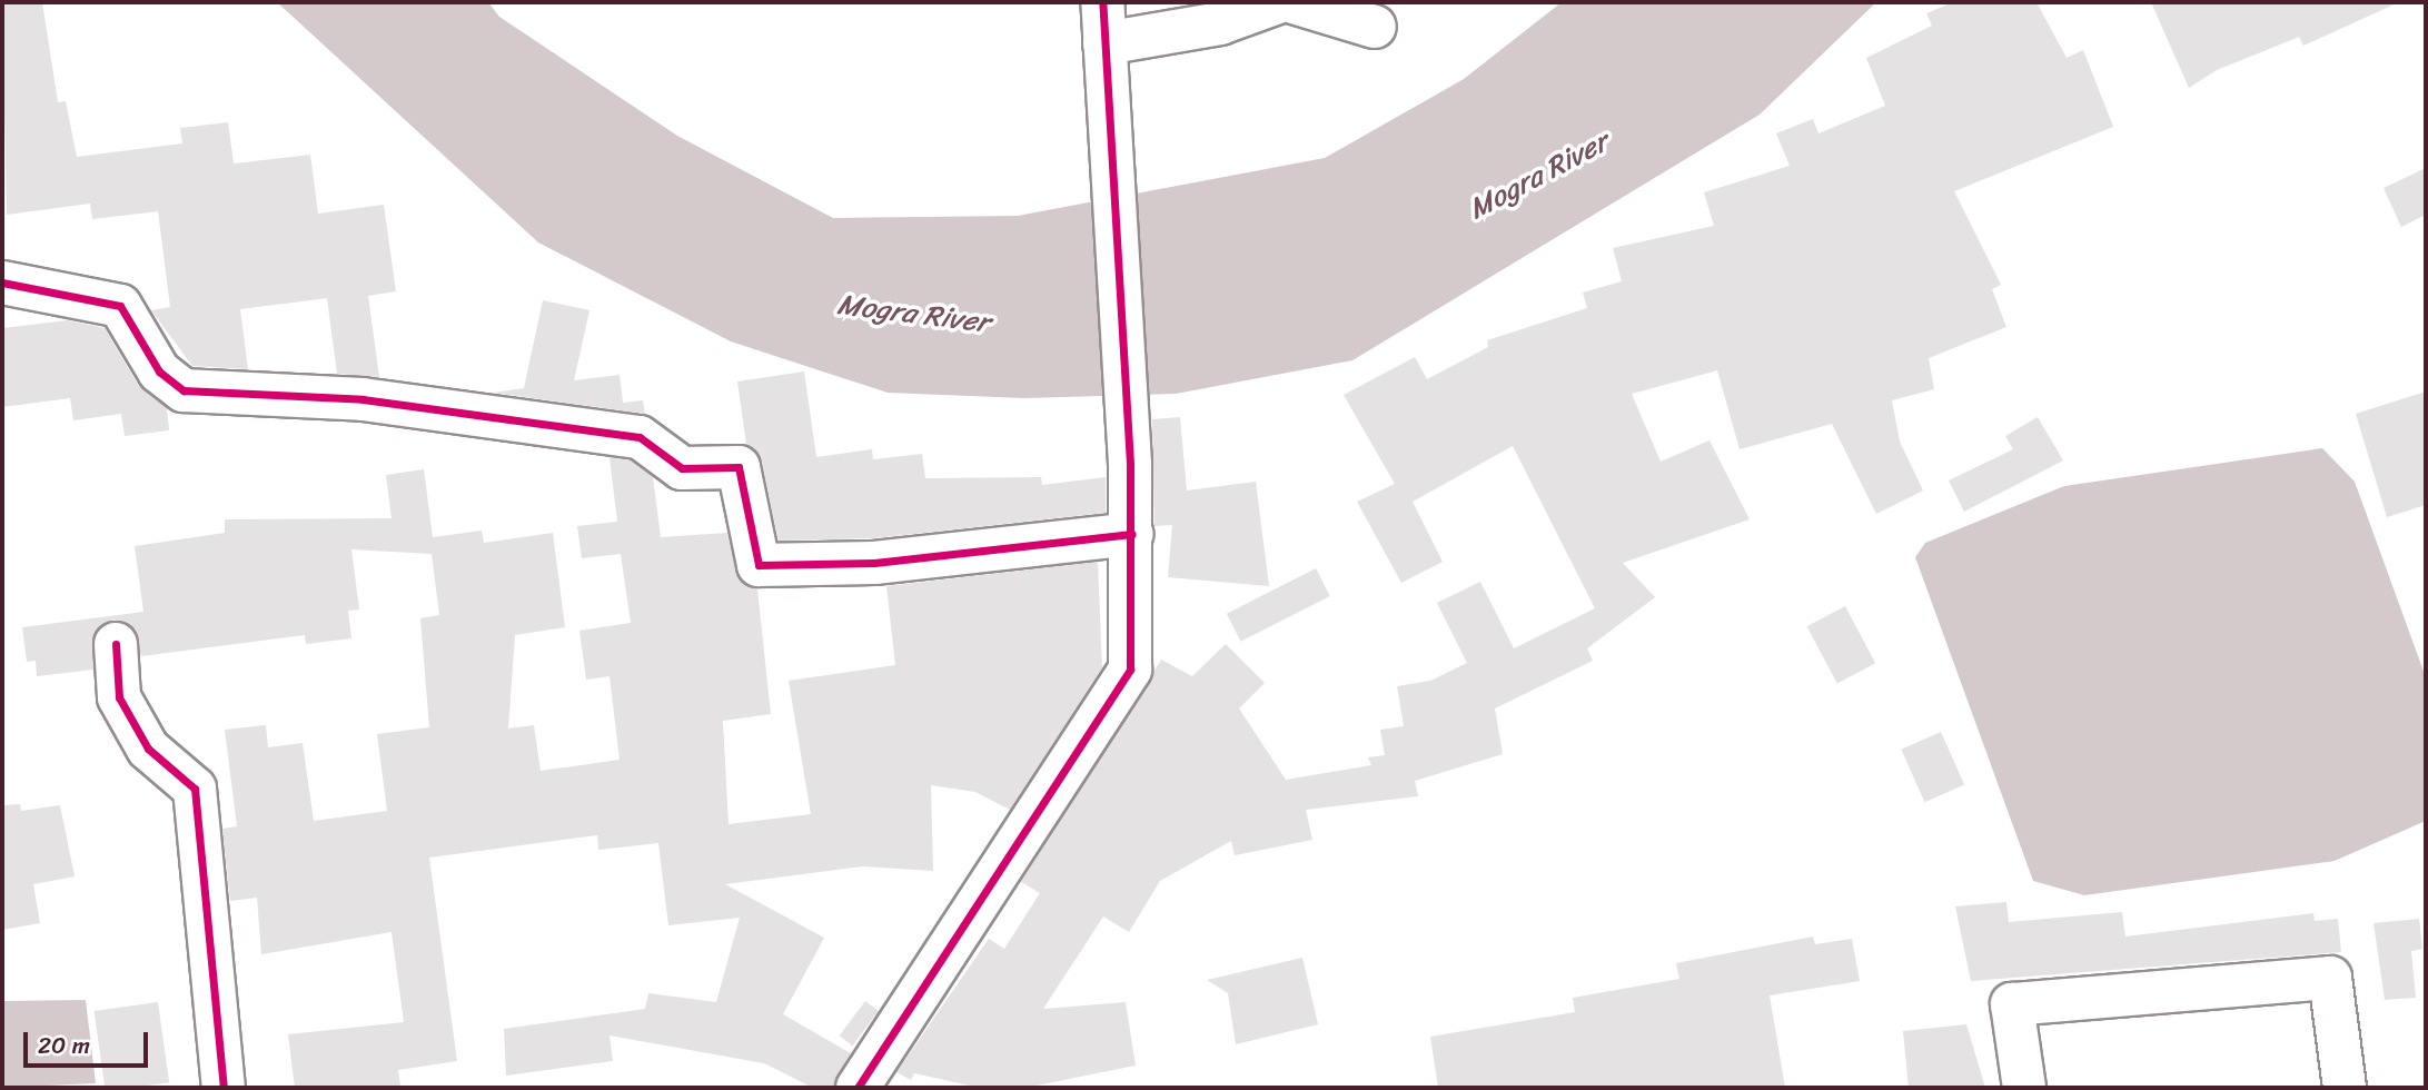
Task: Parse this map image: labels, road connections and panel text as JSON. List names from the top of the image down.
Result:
{
  "water": ["Mogra River"],
  "scale_bar": "20 m"
}
